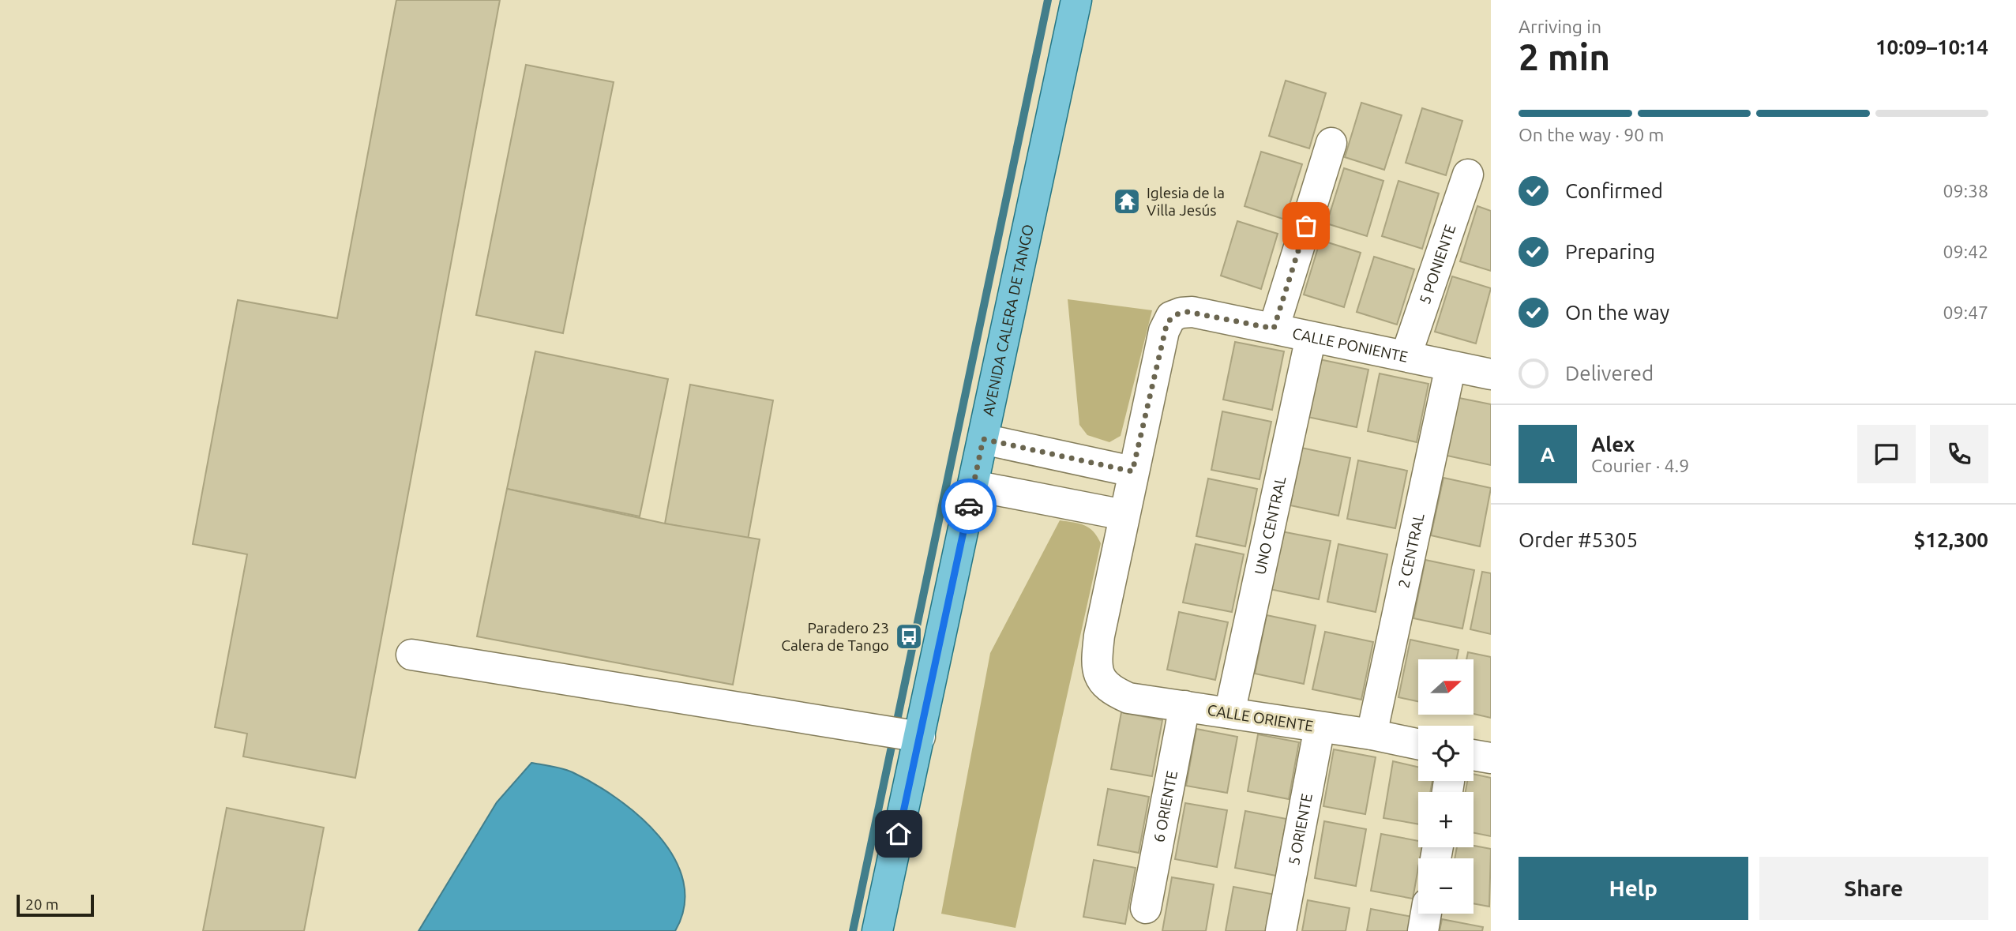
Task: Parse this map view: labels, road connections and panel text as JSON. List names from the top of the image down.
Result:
{
  "streets": {
    "main road": ["AVENIDA CALERA DE TANGO"],
    "street": [
      "5 PONIENTE",
      "CALLE PONIENTE",
      "UNO CENTRAL",
      "2 CENTRAL",
      "CALLE ORIENTE",
      "6 ORIENTE",
      "5 ORIENTE"
    ]
  },
  "crossings": [
    ["5 PONIENTE", "CALLE PONIENTE"],
    ["CALLE PONIENTE", "UNO CENTRAL"],
    ["CALLE PONIENTE", "2 CENTRAL"],
    ["UNO CENTRAL", "CALLE ORIENTE"],
    ["2 CENTRAL", "CALLE ORIENTE"],
    ["CALLE ORIENTE", "6 ORIENTE"],
    ["CALLE ORIENTE", "5 ORIENTE"]
  ],
  "places": {
    "temple": ["Iglesia de la Villa Jesús"],
    "bus stop": ["Paradero 23 Calera de Tango"]
  },
  "scale_bar": "20 m",
  "north": "right",
  "page": {
    "heading": ["2 min", "Arriving in", "10:09–10:14"],
    "panel": [
      "Alex",
      "Courier · 4.9",
      "Order #5305",
      "$12,300"
    ],
    "bar": "On the way · 90 m",
    "list": [
      ["Confirmed", "09:38"],
      ["Preparing", "09:42"],
      ["On the way", "09:47"],
      "Delivered"
    ],
    "round": "A",
    "map_buttons": ["+", "−"],
    "buttons": ["Help", "Share"],
    "scale": "20 m"
  }
}
